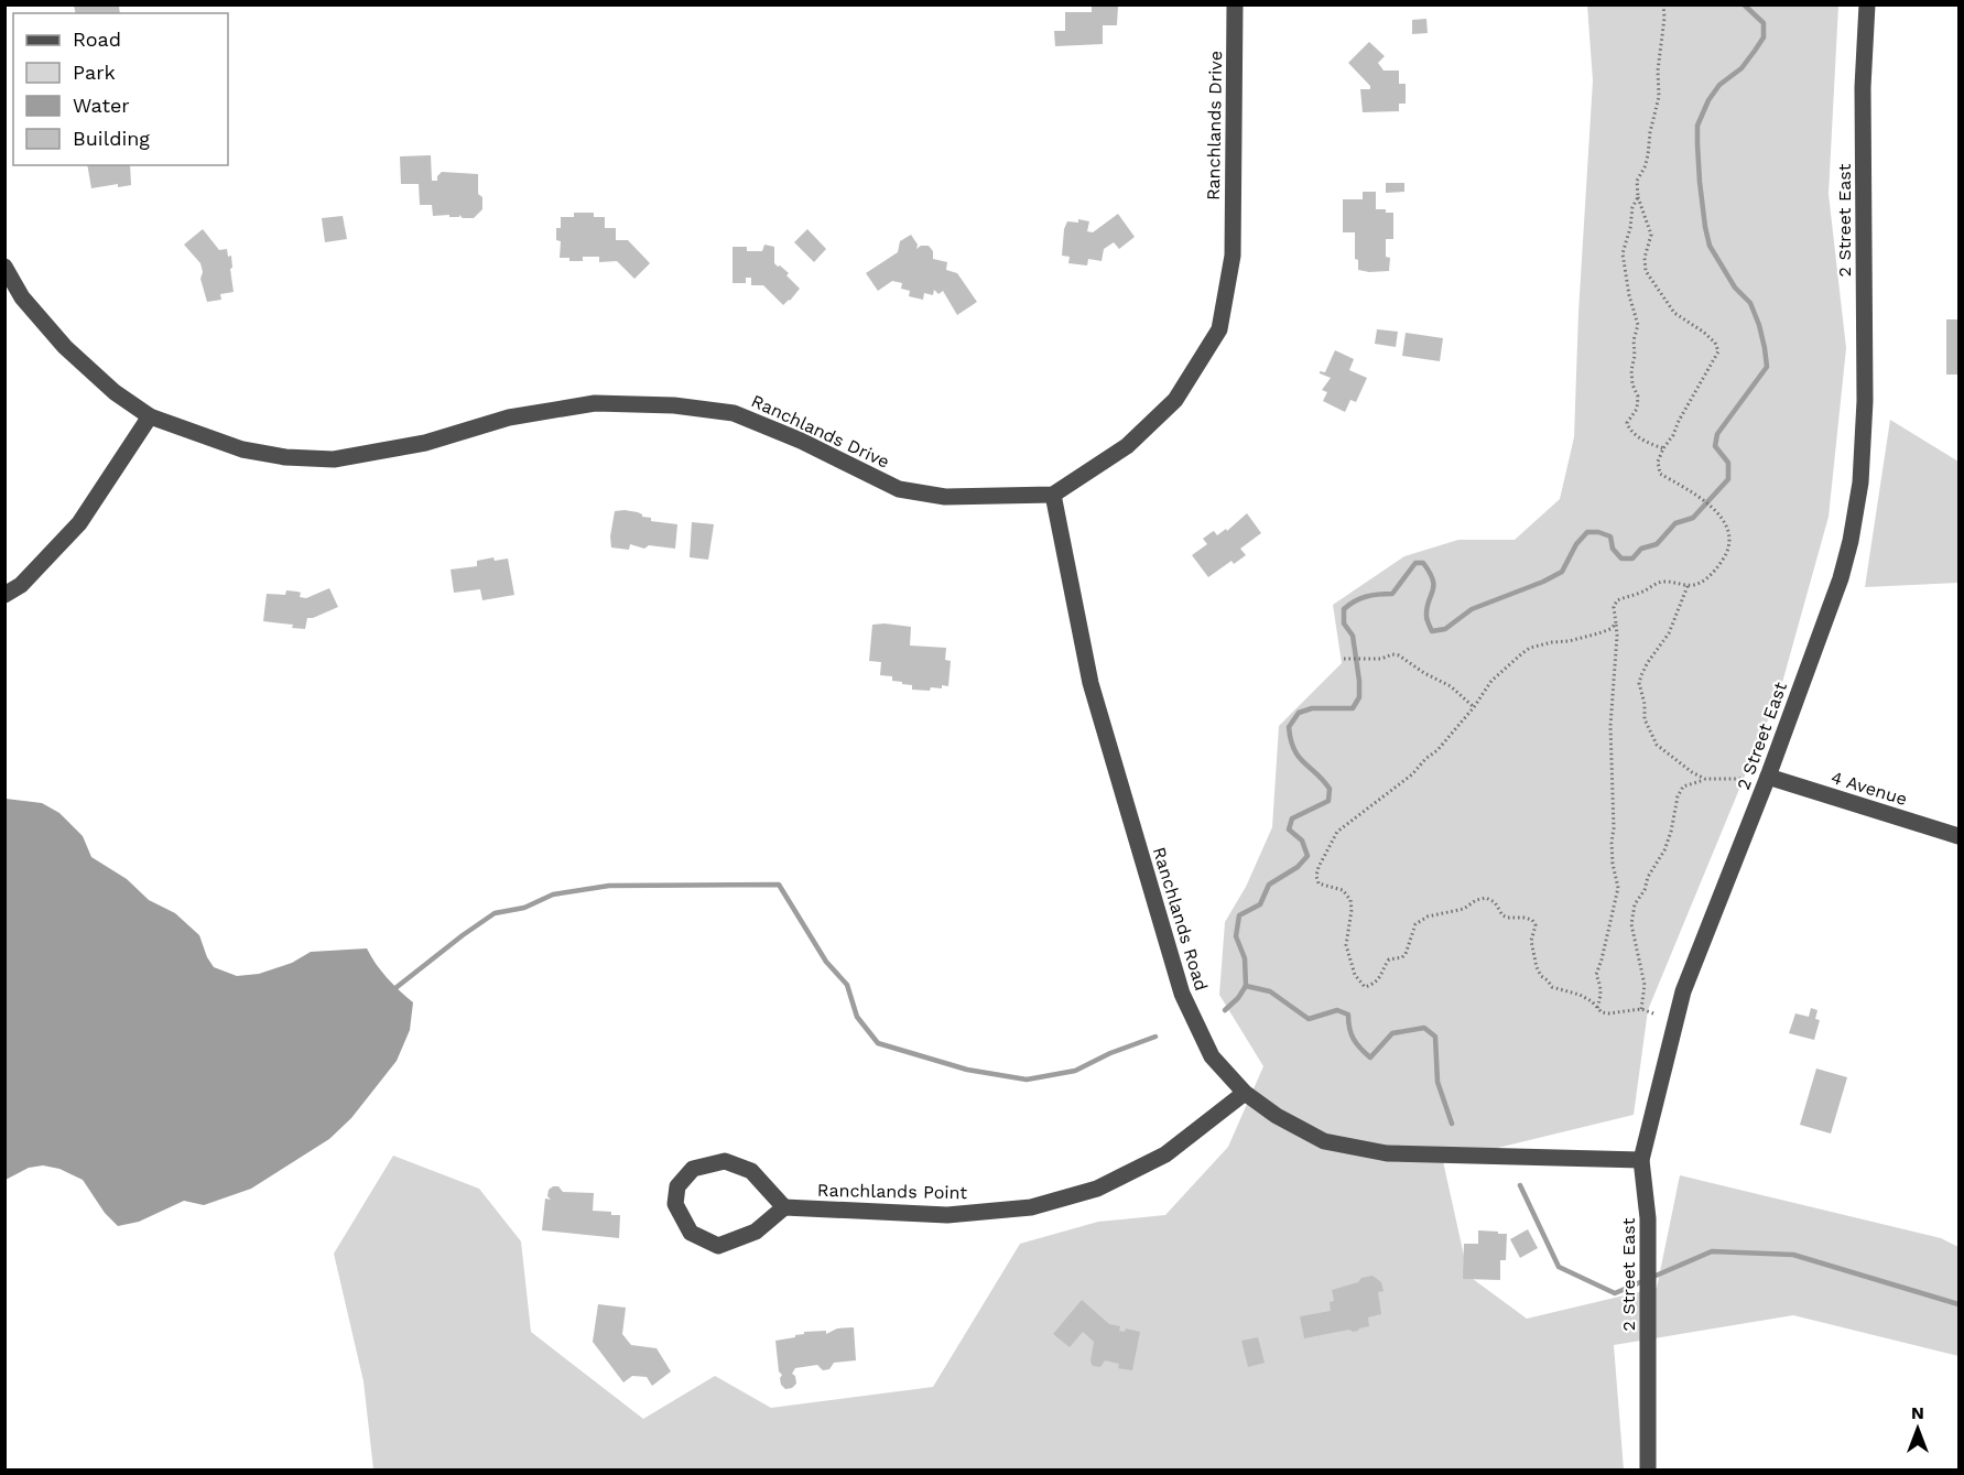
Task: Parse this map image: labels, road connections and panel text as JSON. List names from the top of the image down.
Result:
{
  "streets": {
    "street": [
      "Ranchlands Drive",
      "2 Street East",
      "4 Avenue",
      "Ranchlands Road",
      "Ranchlands Point"
    ]
  },
  "crossings": [
    ["Ranchlands Drive", "Ranchlands Road"],
    ["2 Street East", "4 Avenue"],
    ["2 Street East", "Ranchlands Road"],
    ["Ranchlands Road", "Ranchlands Point"]
  ],
  "legend": [
    "Road",
    "Park",
    "Water",
    "Building"
  ],
  "north": "top"
}
